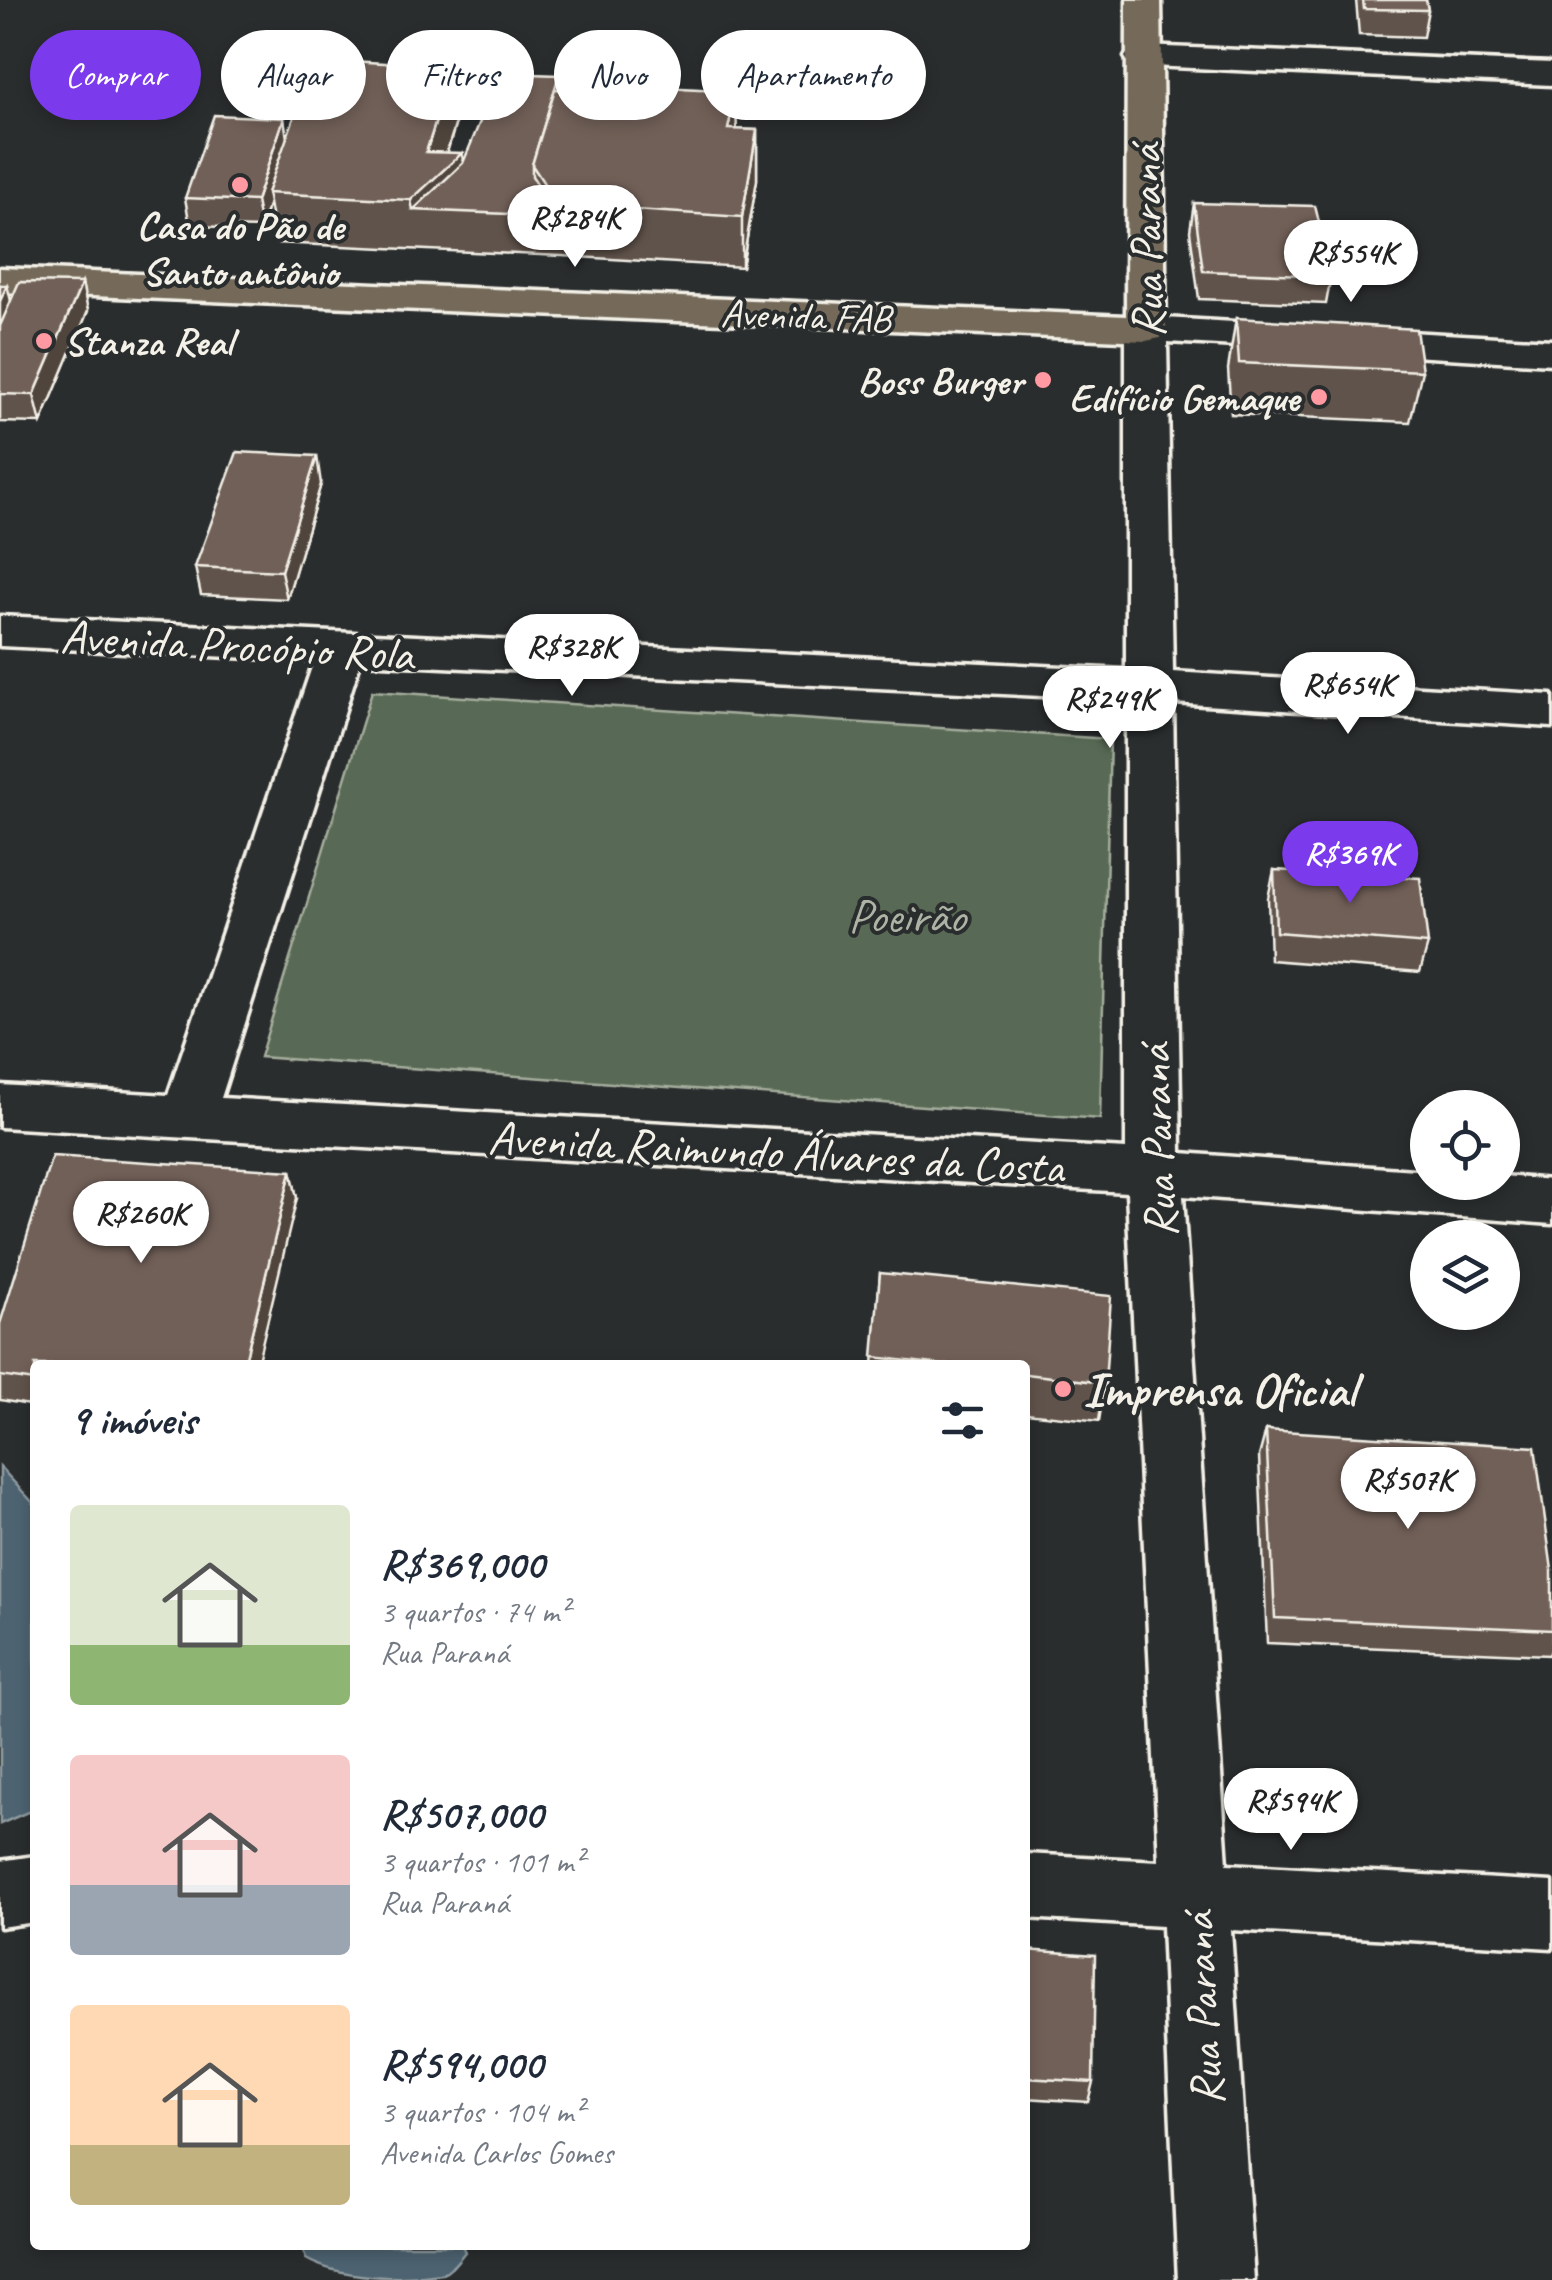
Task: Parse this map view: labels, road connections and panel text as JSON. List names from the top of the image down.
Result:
{
  "streets": {
    "main road": ["Rua Paraná", "Avenida FAB"],
    "street": ["Avenida Procópio Rola", "Avenida Raimundo Álvares da Costa"]
  },
  "crossings": [
    ["Rua Paraná", "Avenida FAB"],
    ["Rua Paraná", "Avenida Procópio Rola"],
    ["Rua Paraná", "Avenida Raimundo Álvares da Costa"]
  ],
  "parks": ["Poeirão"],
  "places": [
    "Casa do Pão de Santo antônio",
    "Stanza Real",
    "Boss Burger",
    "Edifício Gemaque",
    "Imprensa Oficial"
  ],
  "page": {
    "chip": [
      "Comprar",
      "Alugar",
      "Filtros",
      "Novo",
      "Apartamento"
    ],
    "price": [
      "R$284K",
      "R$554K",
      "R$328K",
      "R$654K",
      "R$249K",
      "R$369K",
      "R$260K",
      "R$507K",
      "R$594K"
    ],
    "heading": "9 imóveis",
    "list": [
      {
        "name": "R$369,000",
        "note": "3 quartos · 74 m² · Rua Paraná"
      },
      {
        "name": "R$507,000",
        "note": "3 quartos · 101 m² · Rua Paraná"
      },
      {
        "name": "R$594,000",
        "note": "3 quartos · 104 m² · Avenida Carlos Gomes"
      }
    ]
  }
}
